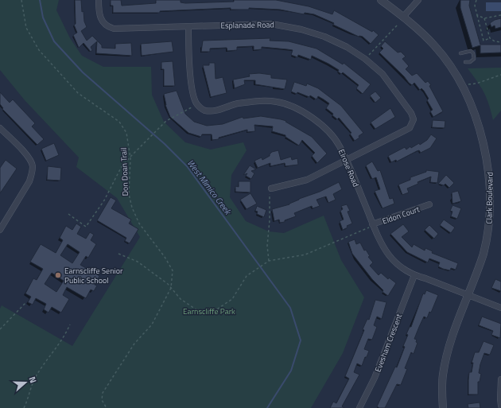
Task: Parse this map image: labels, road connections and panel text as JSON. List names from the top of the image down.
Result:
{
  "streets": {
    "street": [
      "Esplanade Road",
      "Elrose Road",
      "Clark Boulevard",
      "Eldon Court",
      "Evesham Crescent"
    ],
    "path": ["Don Doan Trail"]
  },
  "crossings": [
    ["Esplanade Road", "Elrose Road"],
    ["Elrose Road", "Clark Boulevard"],
    ["Elrose Road", "Eldon Court"],
    ["Elrose Road", "Evesham Crescent"]
  ],
  "water": ["West Mimico Creek"],
  "parks": ["Earnscliffe Park"],
  "places": ["Earnscliffe Senior Public School"],
  "north": "right"
}
